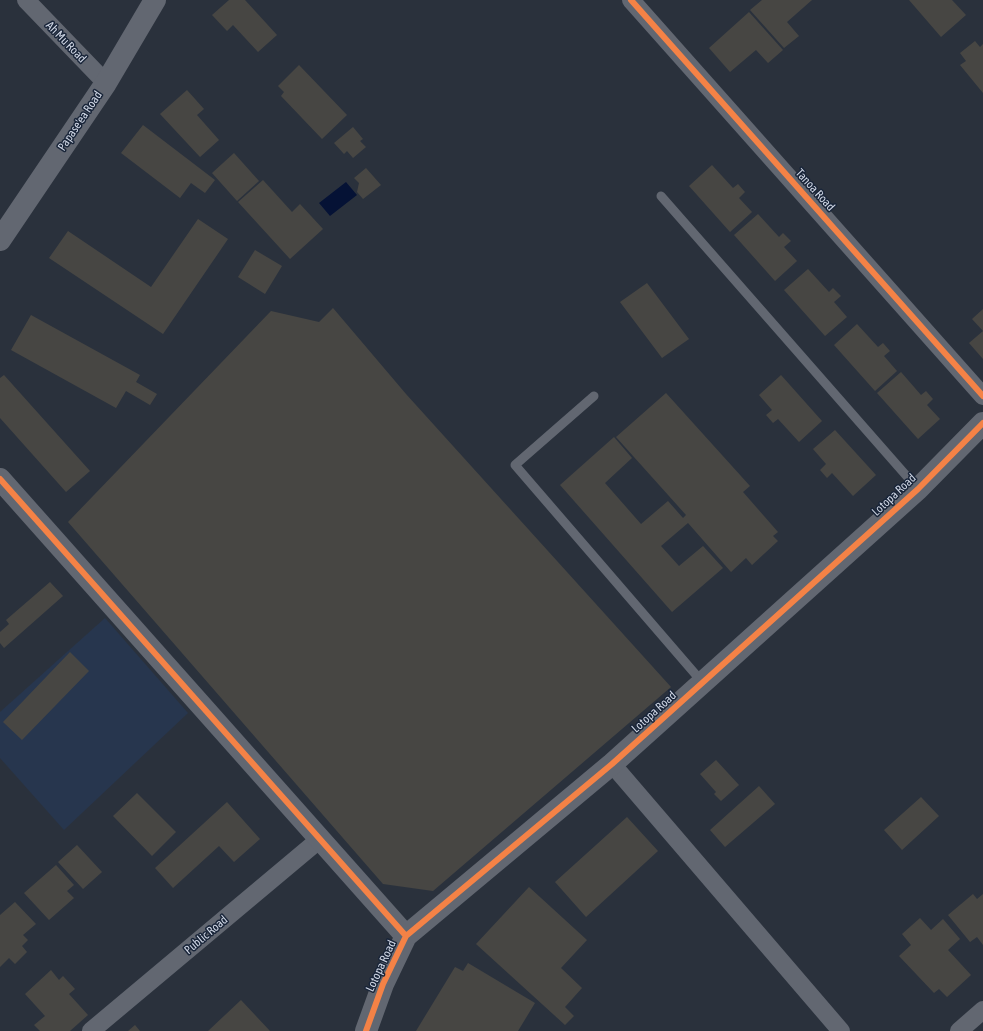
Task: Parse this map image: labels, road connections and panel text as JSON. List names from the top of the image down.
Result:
{
  "streets": {
    "street": [
      "Ah Mu Road",
      "Papase'ea Road",
      "Tanoa Road",
      "Lotopa Road",
      "Public Road"
    ]
  },
  "crossings": [
    ["Ah Mu Road", "Papase'ea Road"]
  ]
}
